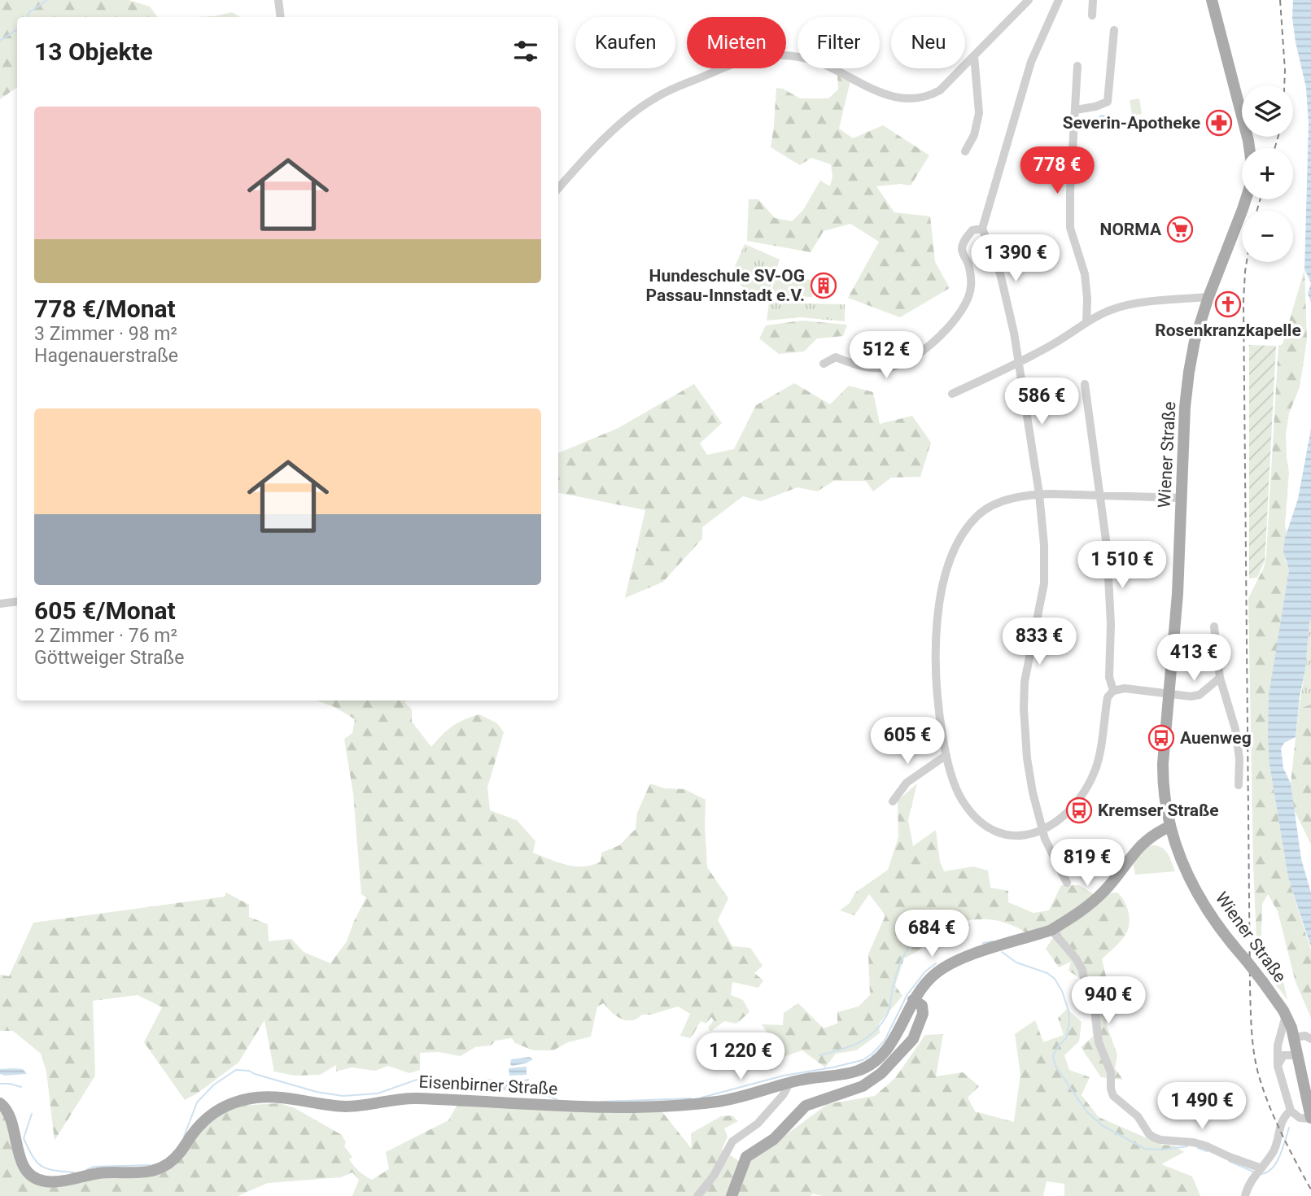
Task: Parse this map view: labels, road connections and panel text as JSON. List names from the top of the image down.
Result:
{
  "streets": {
    "main road": ["Wiener Straße", "Eisenbirner Straße"]
  },
  "crossings": [
    ["Wiener Straße", "Eisenbirner Straße"]
  ],
  "places": {
    "pharmacy": ["Severin-Apotheke"],
    "supermarket": ["NORMA"],
    "building": ["Hundeschule SV-OG Passau-Innstadt e.V."],
    "church": ["Rosenkranzkapelle"],
    "bus stop": ["Auenweg", "Kremser Straße"]
  },
  "page": {
    "chip": [
      "Kaufen",
      "Mieten",
      "Filter",
      "Neu"
    ],
    "heading": "13 Objekte",
    "map_buttons": ["+", "−"],
    "list": [
      {
        "name": "778 €/Monat",
        "note": "3 Zimmer · 98 m² · Hagenauerstraße"
      },
      {
        "name": "605 €/Monat",
        "note": "2 Zimmer · 76 m² · Göttweiger Straße"
      }
    ],
    "price": [
      "778 €",
      "1 390 €",
      "512 €",
      "586 €",
      "1 510 €",
      "833 €",
      "413 €",
      "605 €",
      "819 €",
      "684 €",
      "940 €",
      "1 220 €",
      "1 490 €"
    ]
  }
}
